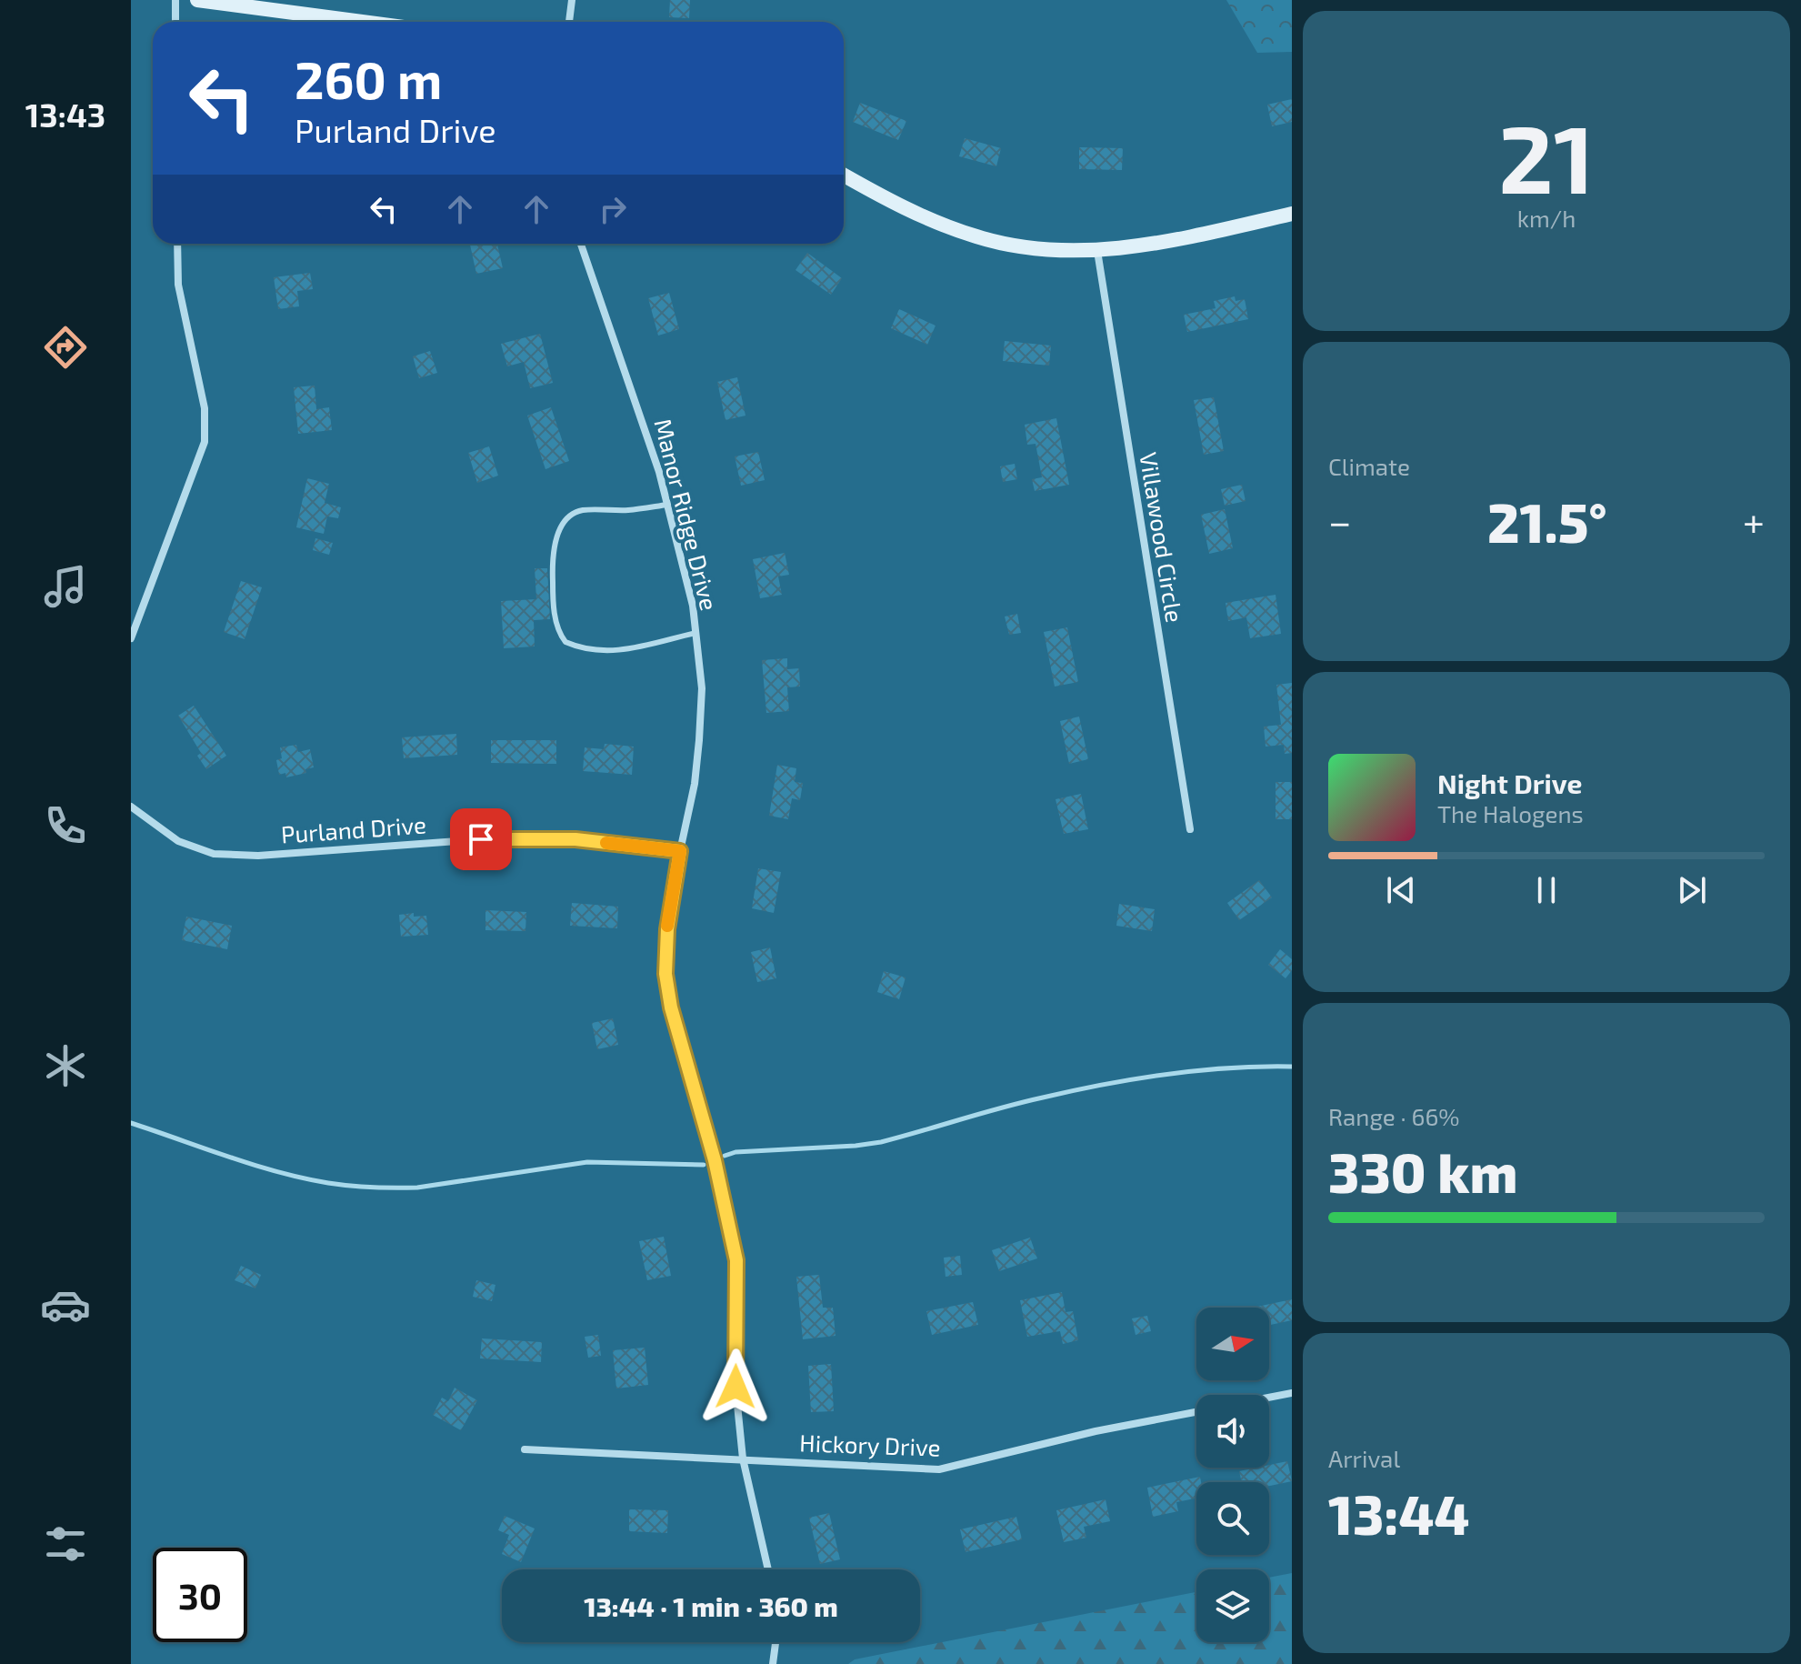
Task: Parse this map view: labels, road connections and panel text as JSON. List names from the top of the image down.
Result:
{
  "streets": {
    "street": [
      "Manor Ridge Drive",
      "Villawood Circle",
      "Purland Drive",
      "Hickory Drive"
    ]
  },
  "crossings": [
    ["Manor Ridge Drive", "Purland Drive"],
    ["Manor Ridge Drive", "Hickory Drive"]
  ],
  "north": "right",
  "page": {
    "tabs": "13:43",
    "tile": [
      ["21", "km/h"],
      "Climate",
      ["Range · 66%", "330 km"],
      ["Arrival", "13:44"]
    ],
    "turn": ["260 m", "Purland Drive"],
    "heat": ["−", "21.5°", "+"],
    "song": ["Night Drive", "The Halogens"],
    "limit": "30",
    "trip": "13:44 · 1 min · 360 m"
  }
}
